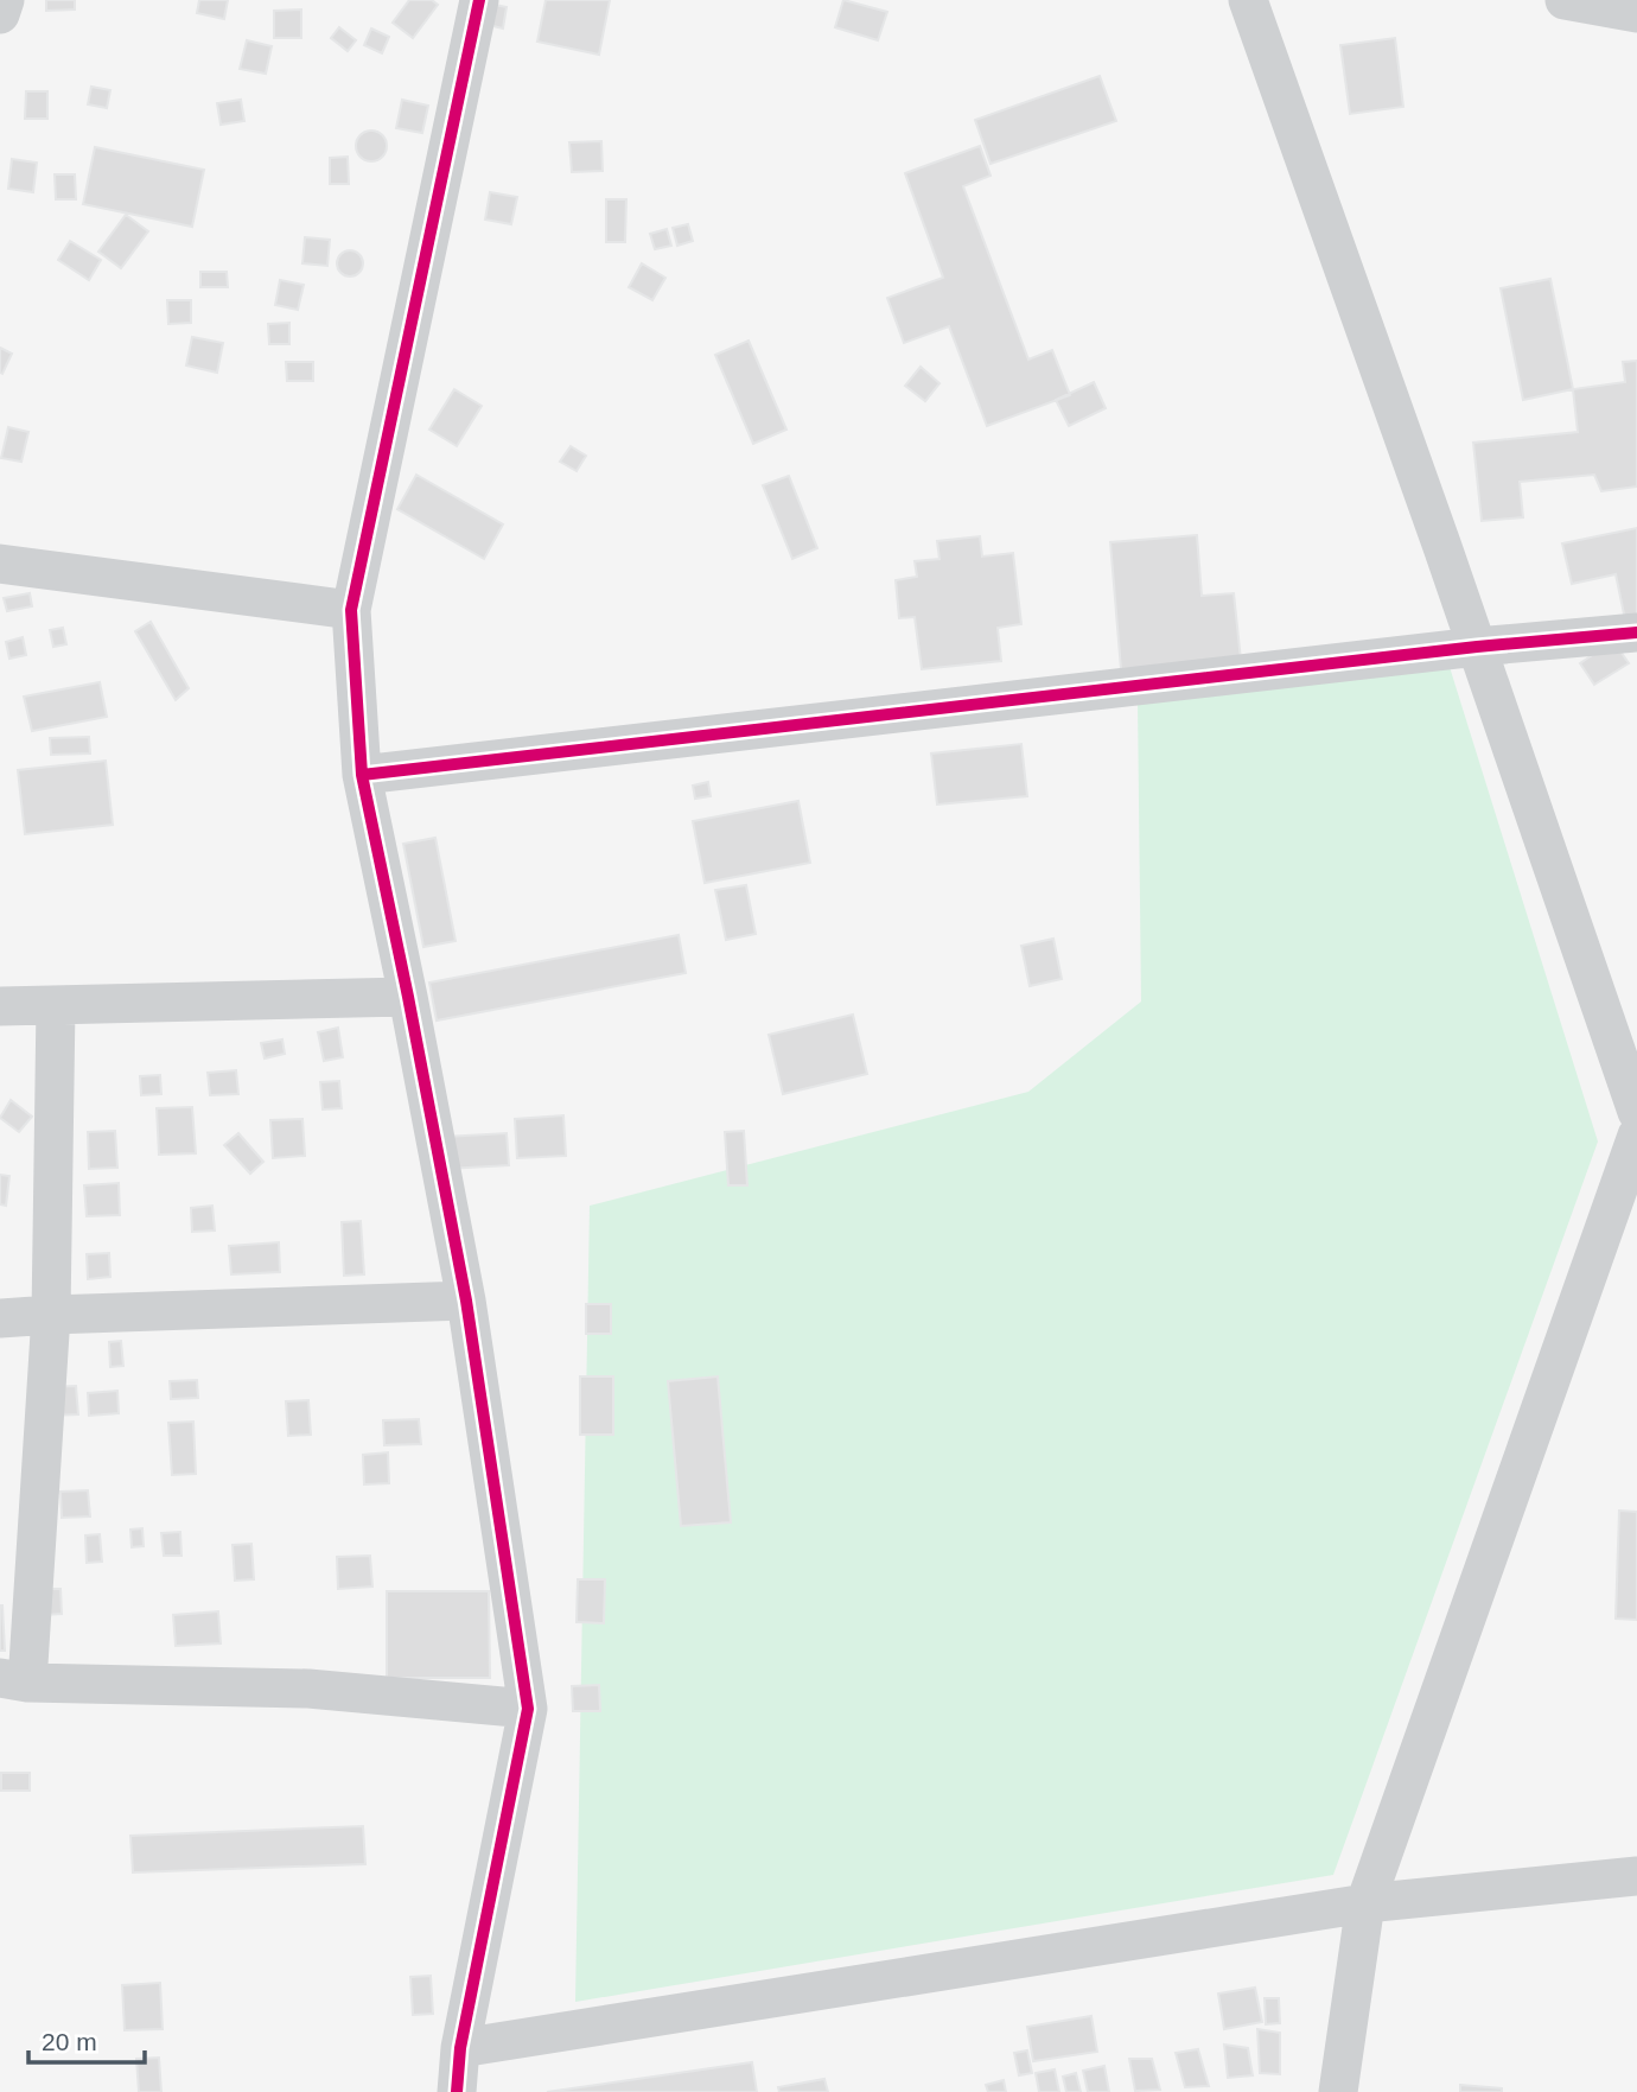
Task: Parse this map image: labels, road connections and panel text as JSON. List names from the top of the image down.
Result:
{
  "scale_bar": "20 m"
}
